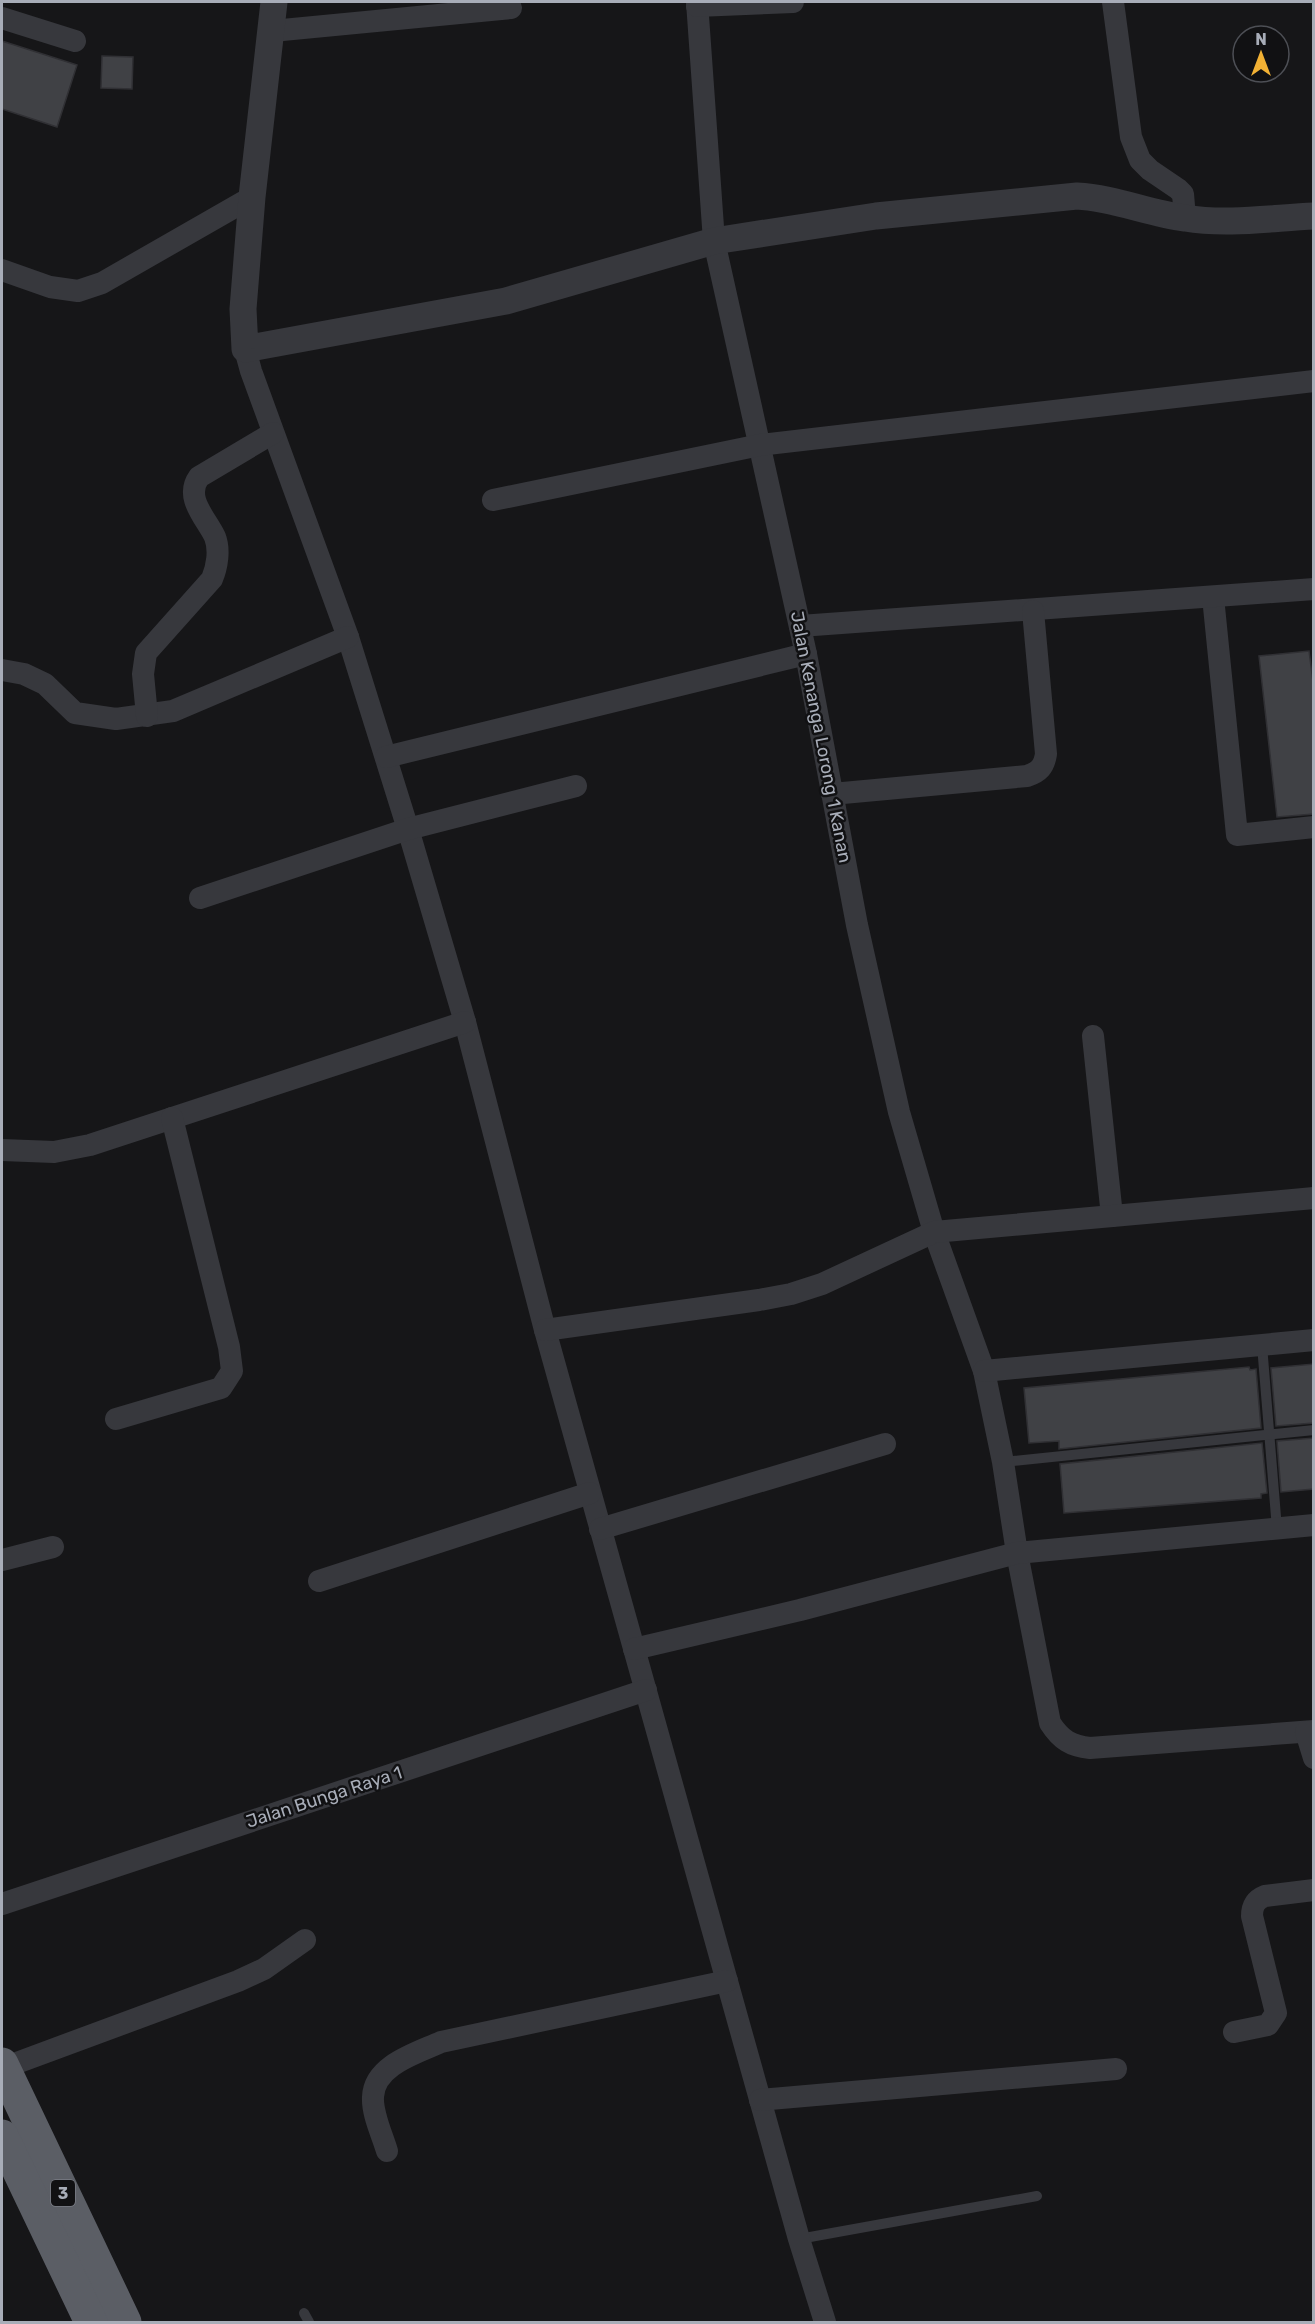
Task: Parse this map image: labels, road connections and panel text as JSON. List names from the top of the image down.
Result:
{
  "streets": {
    "highway": ["3"],
    "street": ["Jalan Kenanga Lorong 1 Kanan", "Jalan Bunga Raya 1"]
  },
  "north": "top"
}
